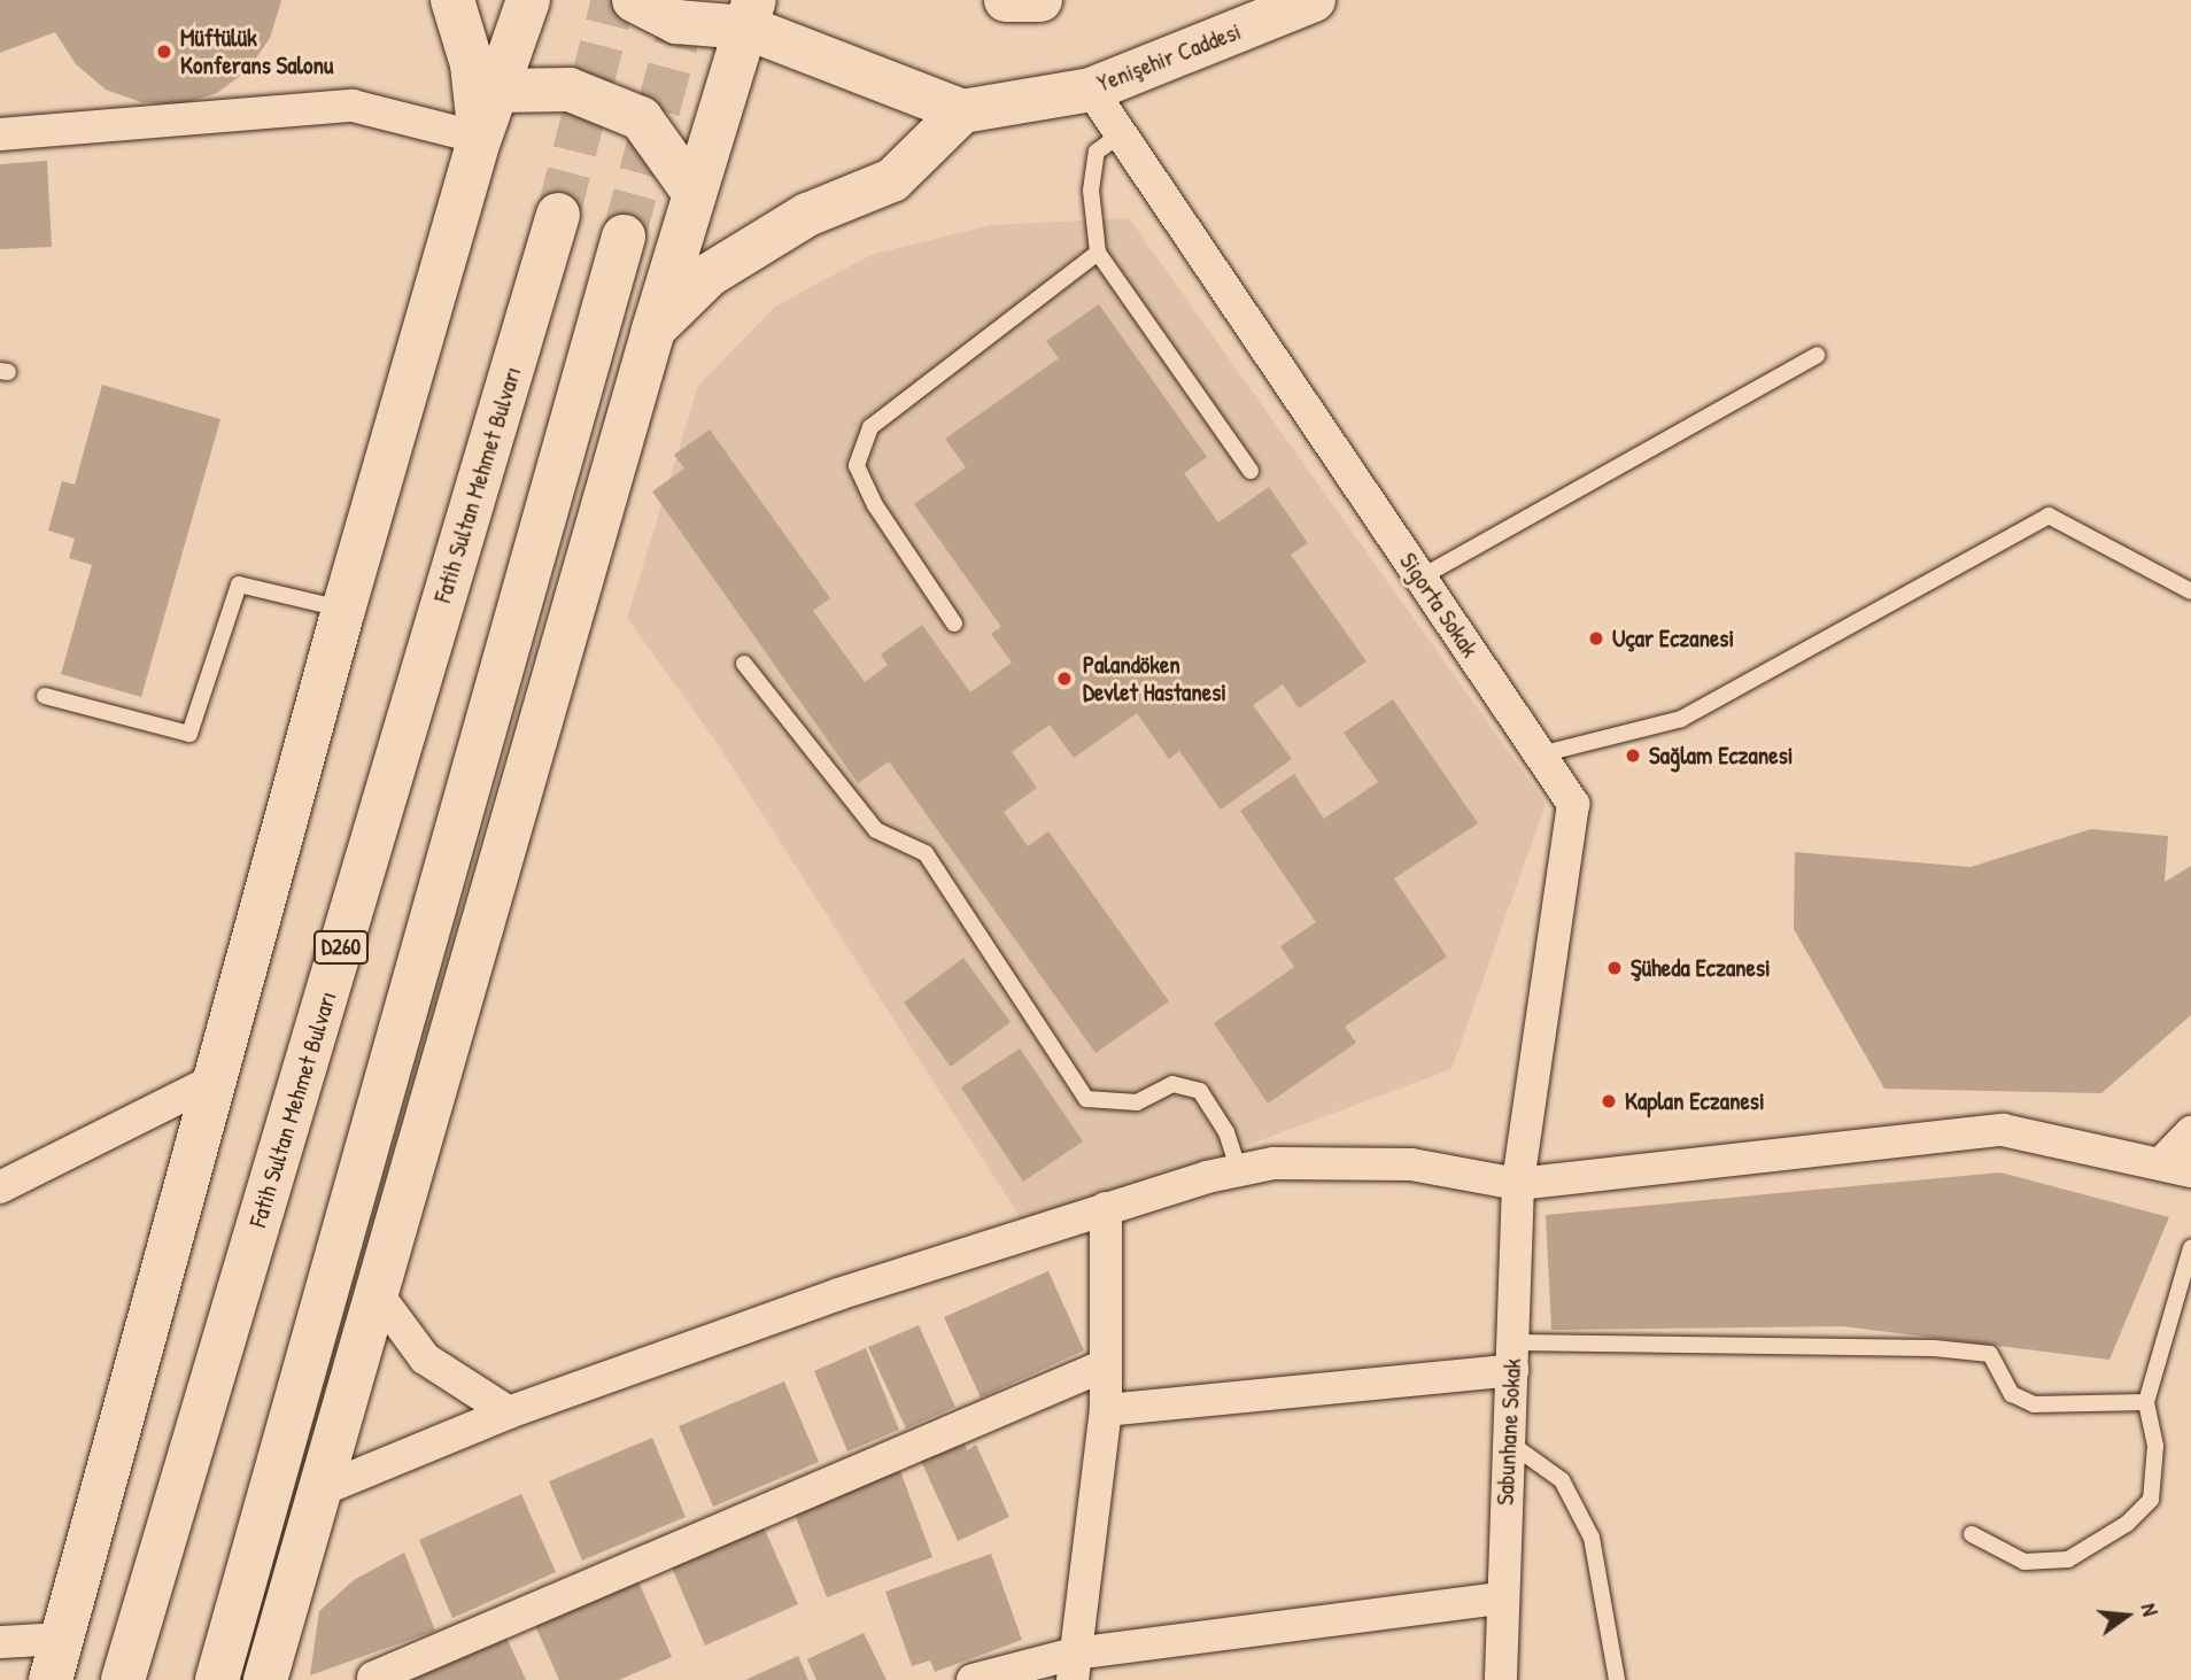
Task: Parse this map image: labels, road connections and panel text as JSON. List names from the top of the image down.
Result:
{
  "streets": {
    "main road": ["Yenişehir Caddesi", "Fatih Sultan Mehmet Bulvarı", "D260"],
    "street": ["Sigorta Sokak", "Sabunhane Sokak"]
  },
  "crossings": [
    ["Yenişehir Caddesi", "Sigorta Sokak"],
    ["Sigorta Sokak", "Sabunhane Sokak"]
  ],
  "places": [
    "Müftülük Konferans Salonu",
    "Uçar Eczanesi",
    "Palandöken Devlet Hastanesi",
    "Sağlam Eczanesi",
    "Şüheda Eczanesi",
    "Kaplan Eczanesi"
  ],
  "north": "right"
}
